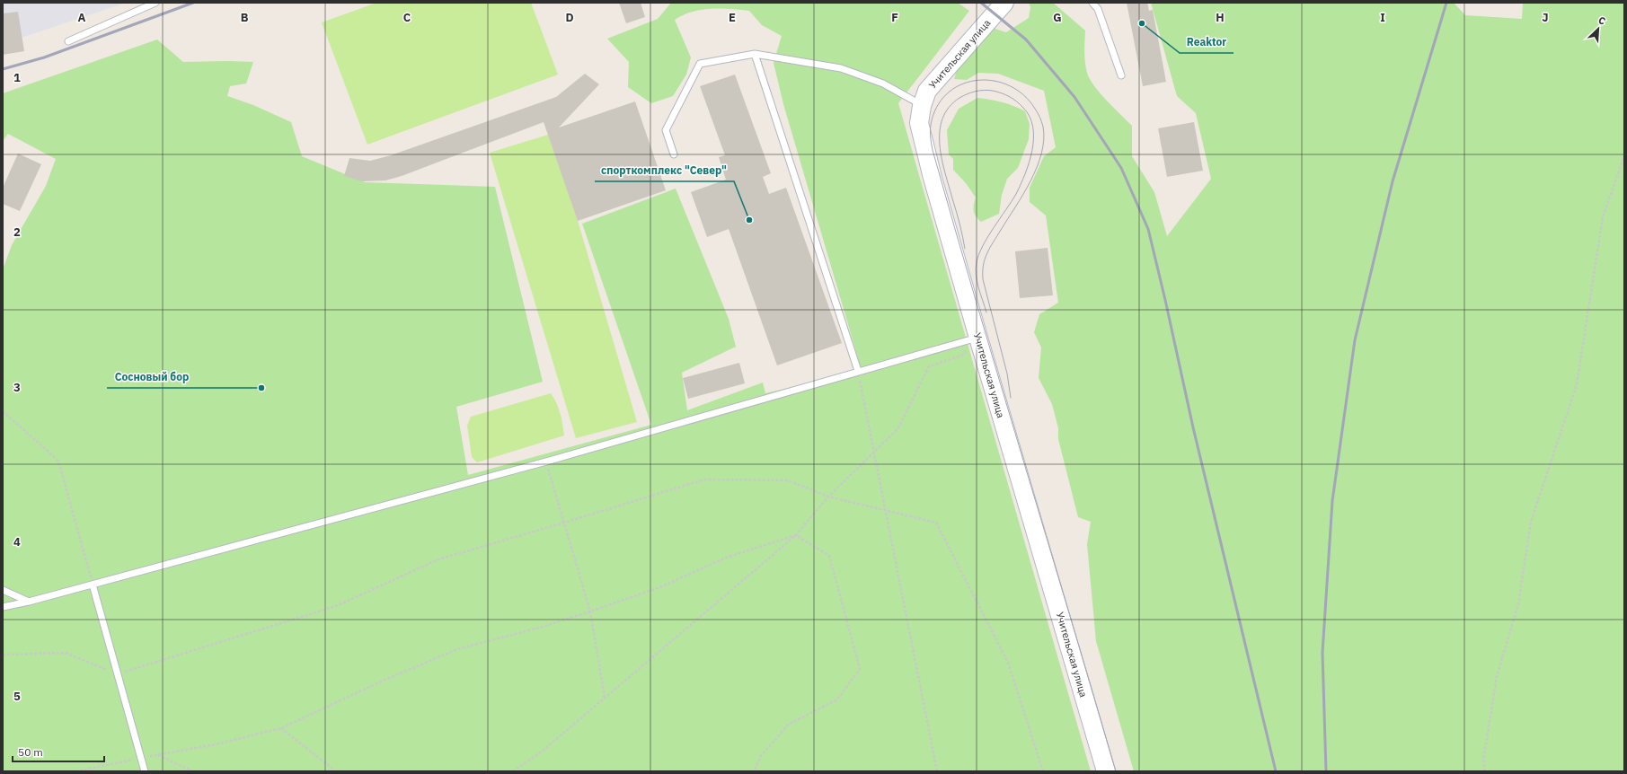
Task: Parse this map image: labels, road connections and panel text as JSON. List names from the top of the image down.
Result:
{
  "streets": {
    "main road": ["Учительская улица"]
  },
  "places": ["Reaktor", "спорткомплекс \"Север\"", "Сосновый бор"],
  "scale_bar": "50 m",
  "north": "top right",
  "grid": {
    "columns": [
      "A",
      "B",
      "C",
      "D",
      "E",
      "F",
      "G",
      "H",
      "I",
      "J"
    ],
    "rows": [
      "1",
      "2",
      "3",
      "4",
      "5"
    ]
  }
}
